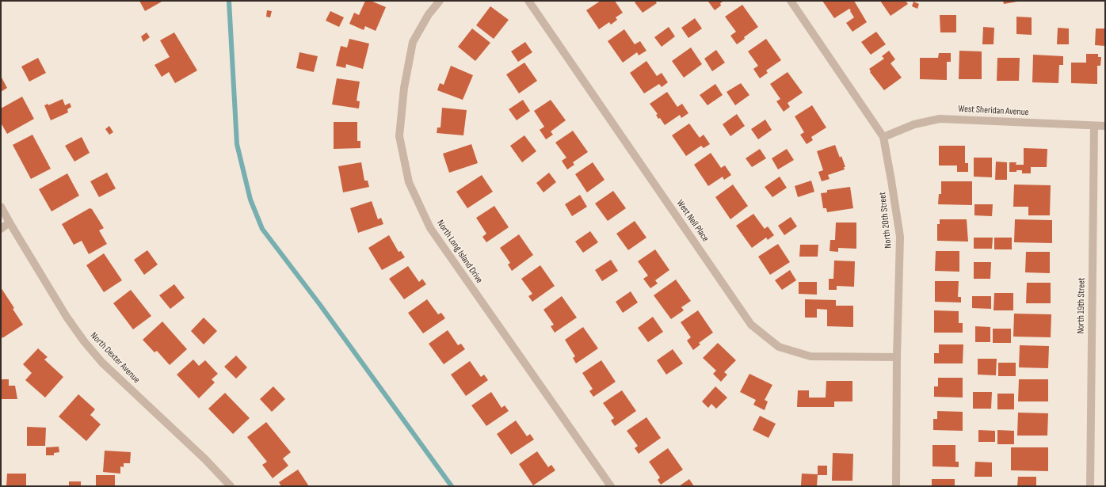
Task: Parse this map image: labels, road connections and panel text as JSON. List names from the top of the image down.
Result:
{
  "streets": {
    "street": [
      "West Sheridan Avenue",
      "North 20th Street",
      "West Neil Place",
      "North Long Island Drive",
      "North 19th Street",
      "North Dexter Avenue"
    ]
  },
  "crossings": [
    ["West Sheridan Avenue", "North 20th Street"],
    ["West Sheridan Avenue", "North 19th Street"],
    ["North 20th Street", "West Neil Place"]
  ]
}
